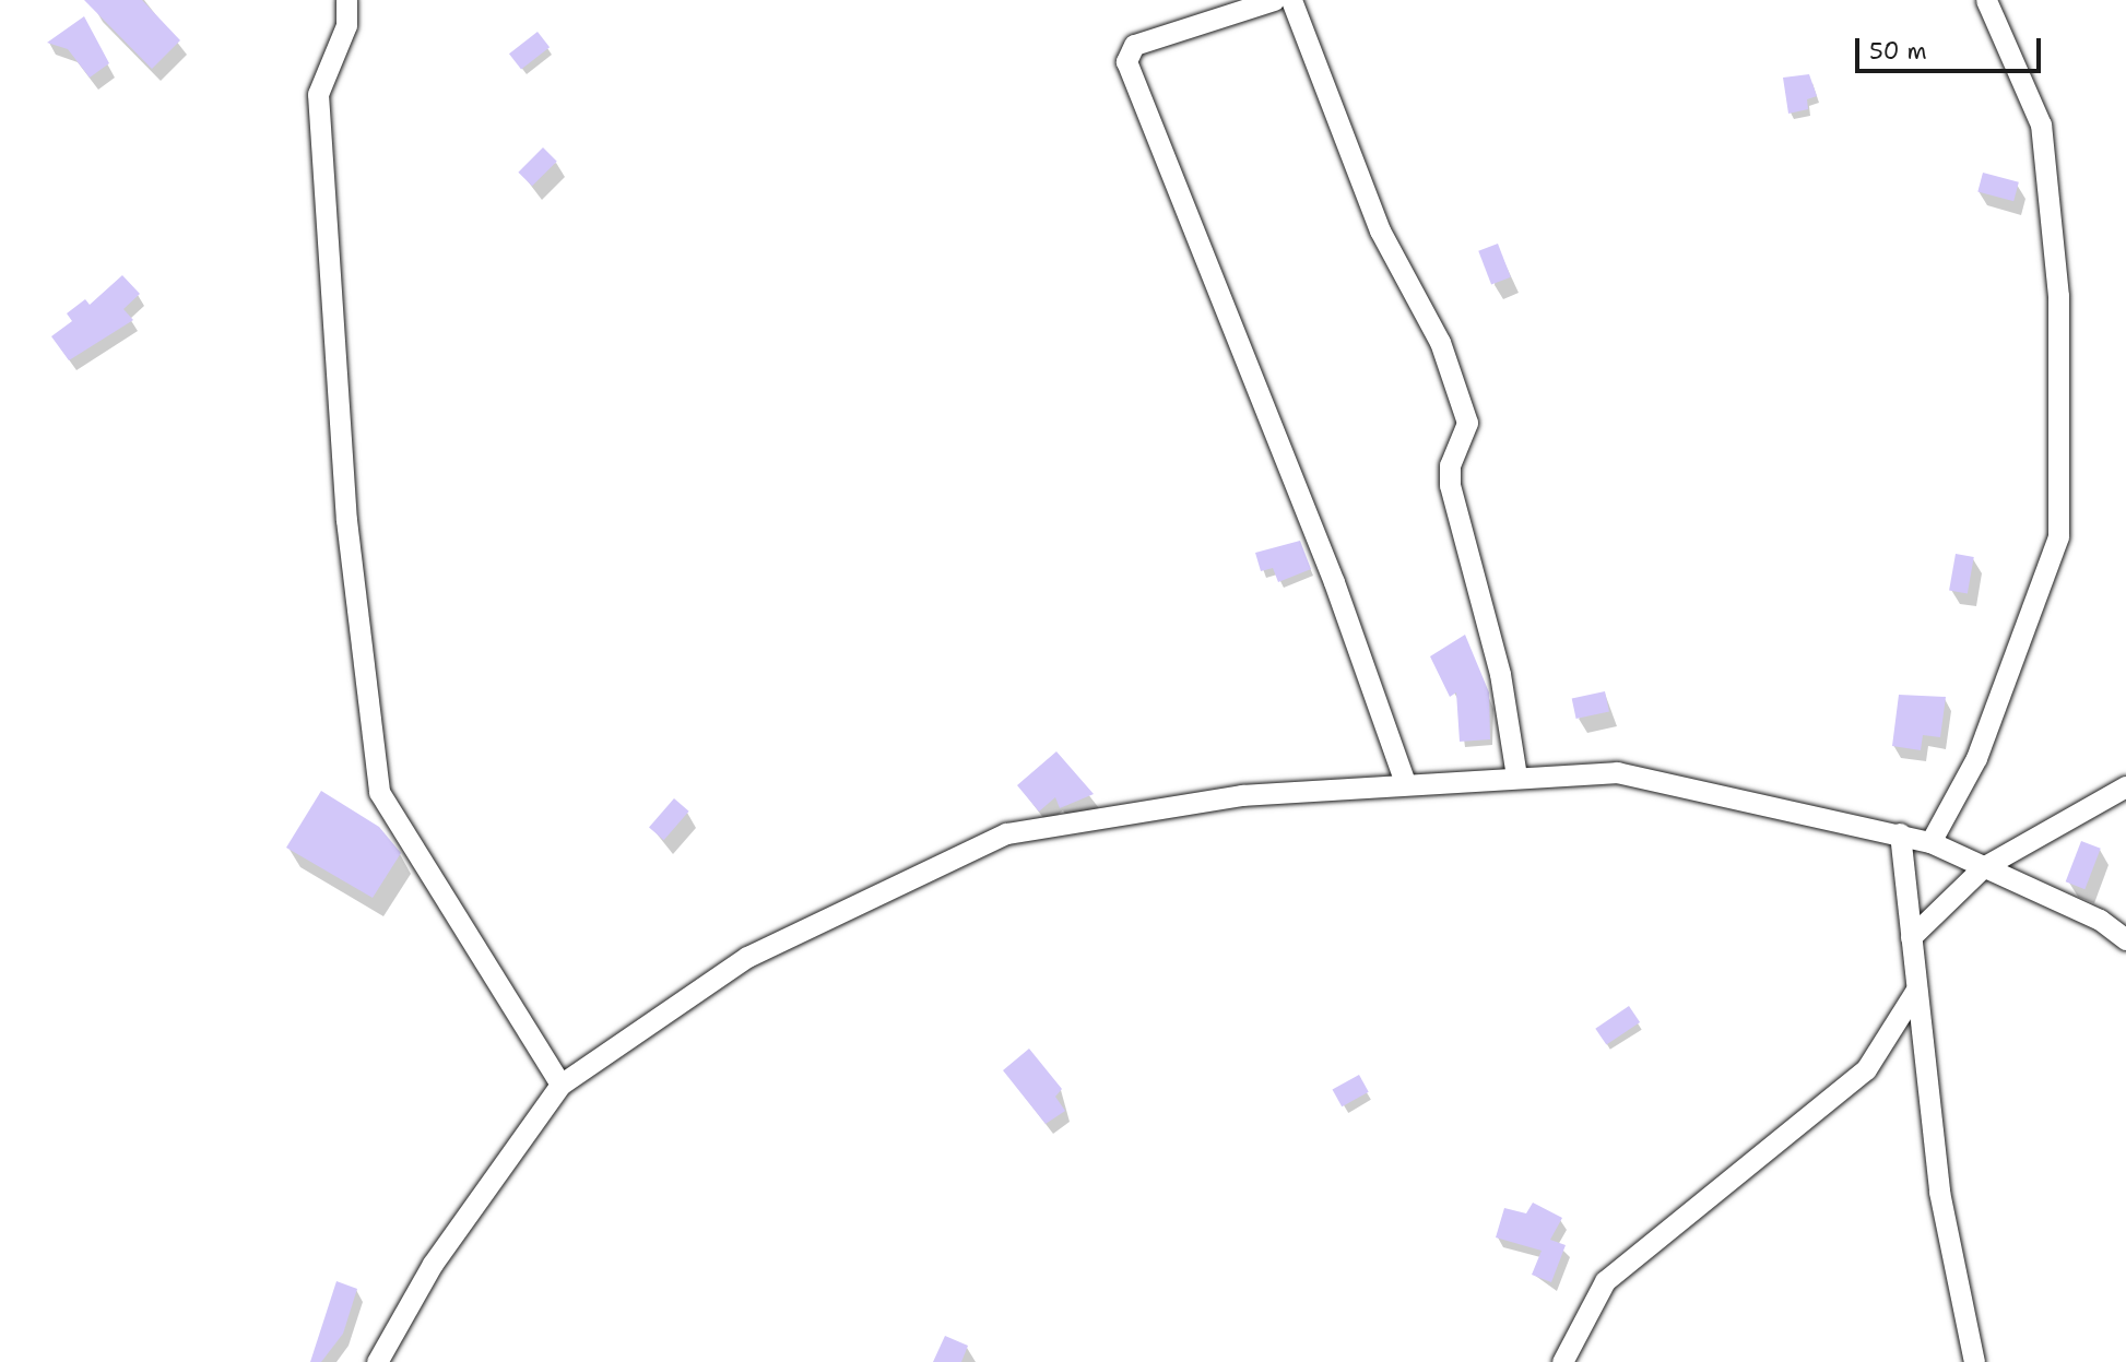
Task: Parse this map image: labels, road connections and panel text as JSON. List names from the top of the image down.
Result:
{
  "scale_bar": "50 m"
}
